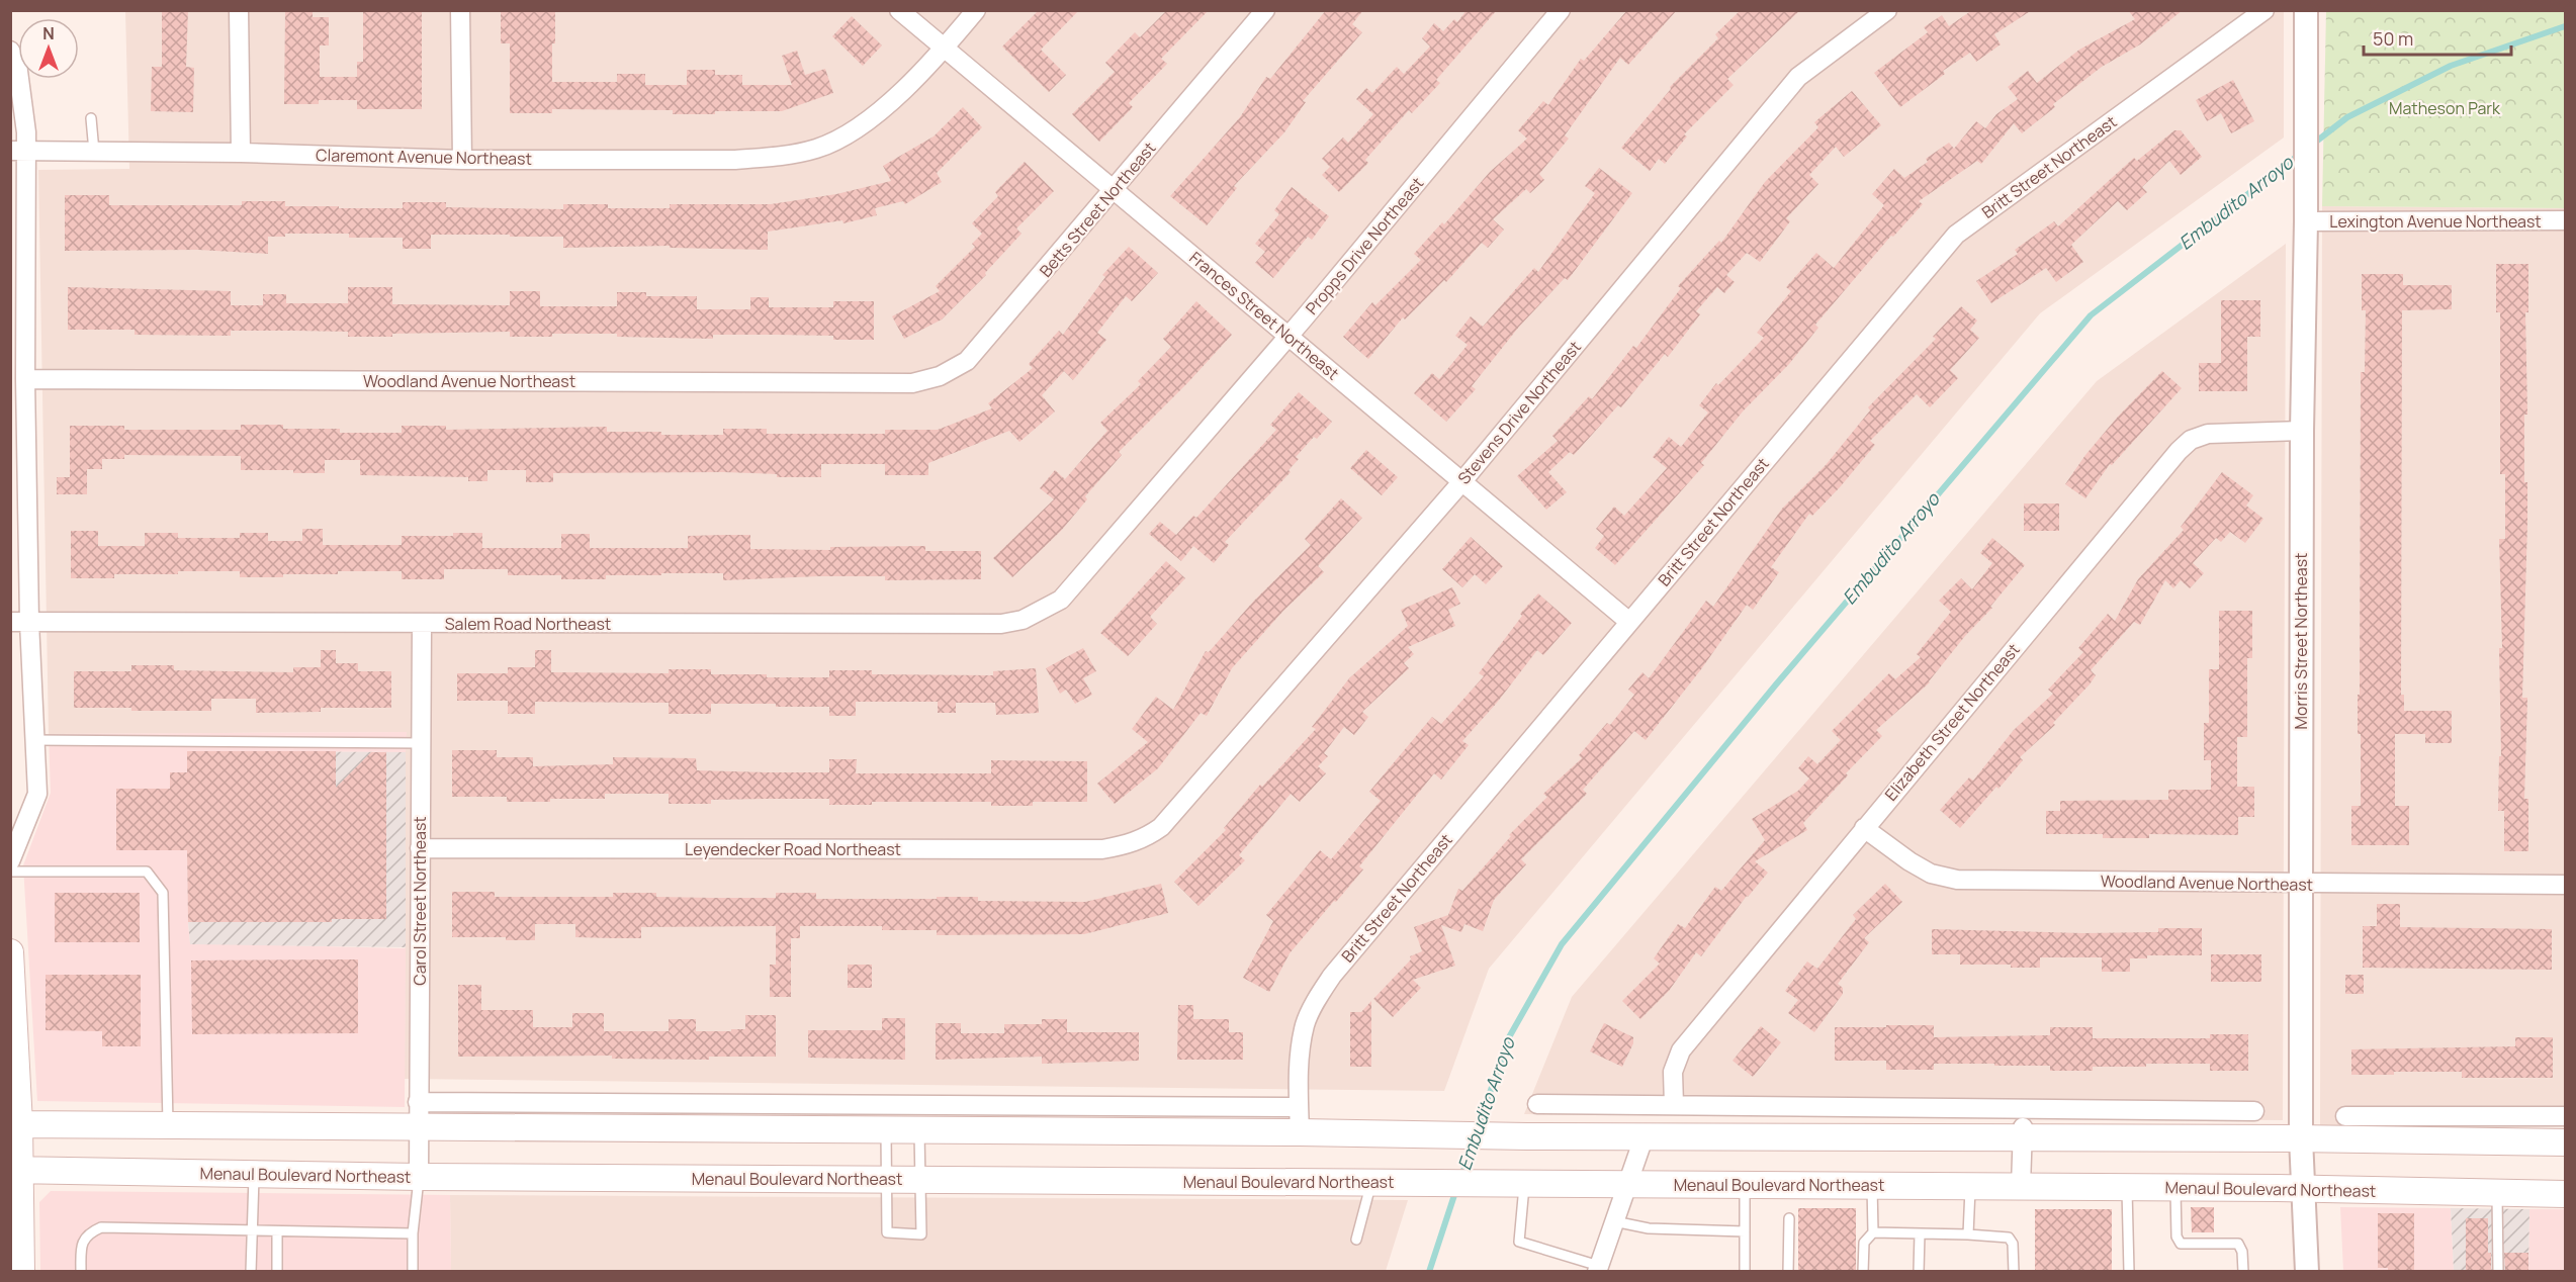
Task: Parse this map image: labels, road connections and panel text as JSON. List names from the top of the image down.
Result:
{
  "streets": {
    "main road": ["Menaul Boulevard Northeast"],
    "street": [
      "Claremont Avenue Northeast",
      "Britt Street Northeast",
      "Betts Street Northeast",
      "Lexington Avenue Northeast",
      "Propps Drive Northeast",
      "Frances Street Northeast",
      "Woodland Avenue Northeast",
      "Stevens Drive Northeast",
      "Salem Road Northeast",
      "Morris Street Northeast",
      "Elizabeth Street Northeast",
      "Leyendecker Road Northeast",
      "Carol Street Northeast"
    ]
  },
  "crossings": [
    ["Claremont Avenue Northeast", "Frances Street Northeast"],
    ["Britt Street Northeast", "Frances Street Northeast"],
    ["Betts Street Northeast", "Frances Street Northeast"],
    ["Betts Street Northeast", "Woodland Avenue Northeast"],
    ["Lexington Avenue Northeast", "Morris Street Northeast"],
    ["Propps Drive Northeast", "Frances Street Northeast"],
    ["Propps Drive Northeast", "Salem Road Northeast"],
    ["Frances Street Northeast", "Stevens Drive Northeast"],
    ["Woodland Avenue Northeast", "Morris Street Northeast"],
    ["Woodland Avenue Northeast", "Elizabeth Street Northeast"],
    ["Stevens Drive Northeast", "Leyendecker Road Northeast"],
    ["Salem Road Northeast", "Carol Street Northeast"],
    ["Morris Street Northeast", "Elizabeth Street Northeast"],
    ["Morris Street Northeast", "Menaul Boulevard Northeast"],
    ["Leyendecker Road Northeast", "Carol Street Northeast"],
    ["Carol Street Northeast", "Menaul Boulevard Northeast"]
  ],
  "water": ["Embudito Arroyo"],
  "parks": ["Matheson Park"],
  "scale_bar": "50 m",
  "north": "top"
}
